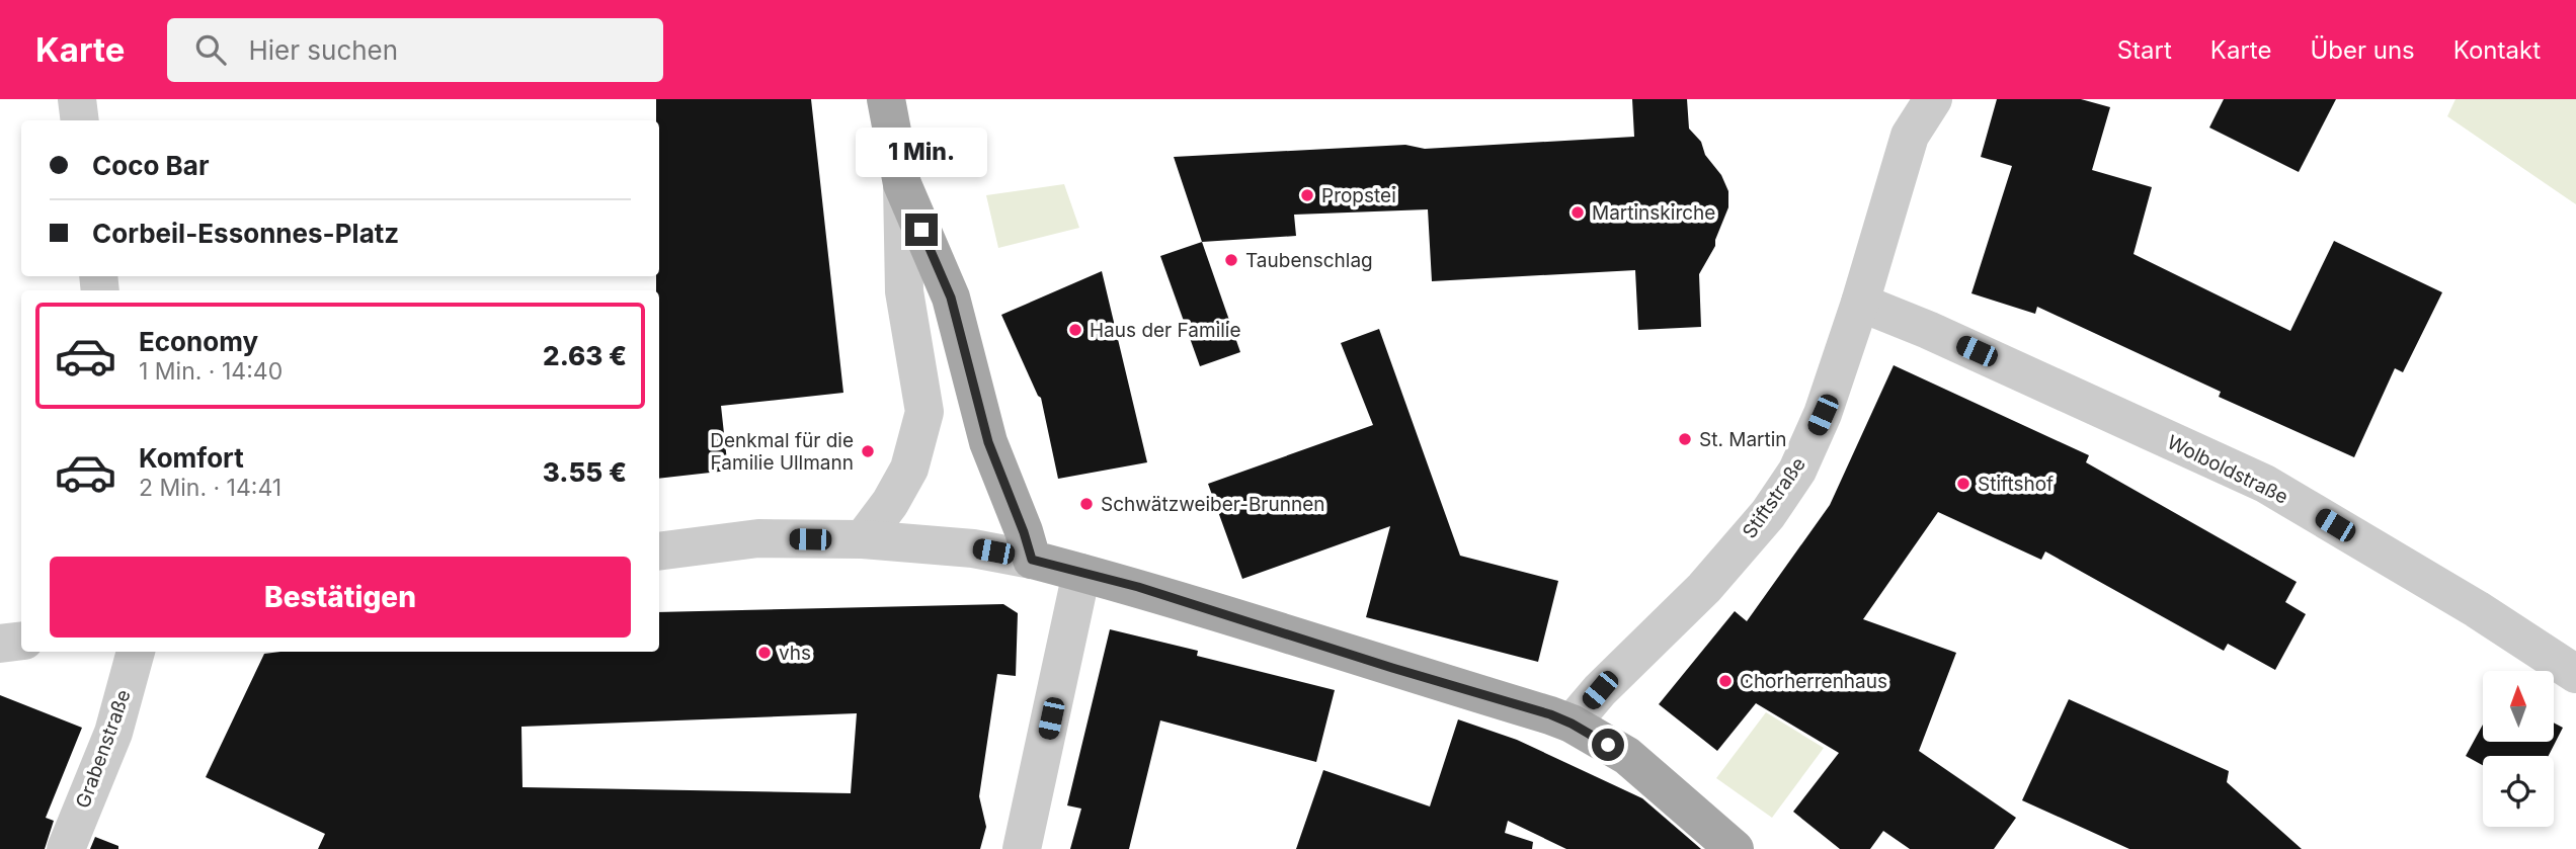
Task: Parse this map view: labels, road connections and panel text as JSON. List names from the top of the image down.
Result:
{
  "streets": {
    "street": ["Wolboldstraße", "Stiftstraße", "Grabenstraße"]
  },
  "crossings": [
    ["Wolboldstraße", "Stiftstraße"]
  ],
  "places": [
    "Propstei",
    "Martinskirche",
    "Taubenschlag",
    "Haus der Familie",
    "St. Martin",
    "Denkmal für die Familie Ullmann",
    "Stiftshof",
    "Schwätzweiber-Brunnen",
    "vhs",
    "Chorherrenhaus"
  ],
  "north": "top",
  "page": {
    "header": "Karte",
    "search": "Hier suchen",
    "nav": [
      "Start",
      "Karte",
      "Über uns",
      "Kontakt"
    ],
    "banner": ["Coco Bar", "Corbeil-Essonnes-Platz"],
    "bubble": "1 Min.",
    "list": [
      {
        "name": "Economy",
        "note": "1 Min. · 14:40",
        "value": "2.63 €"
      },
      {
        "name": "Komfort",
        "note": "2 Min. · 14:41",
        "value": "3.55 €"
      }
    ],
    "buttons": "Bestätigen"
  }
}
